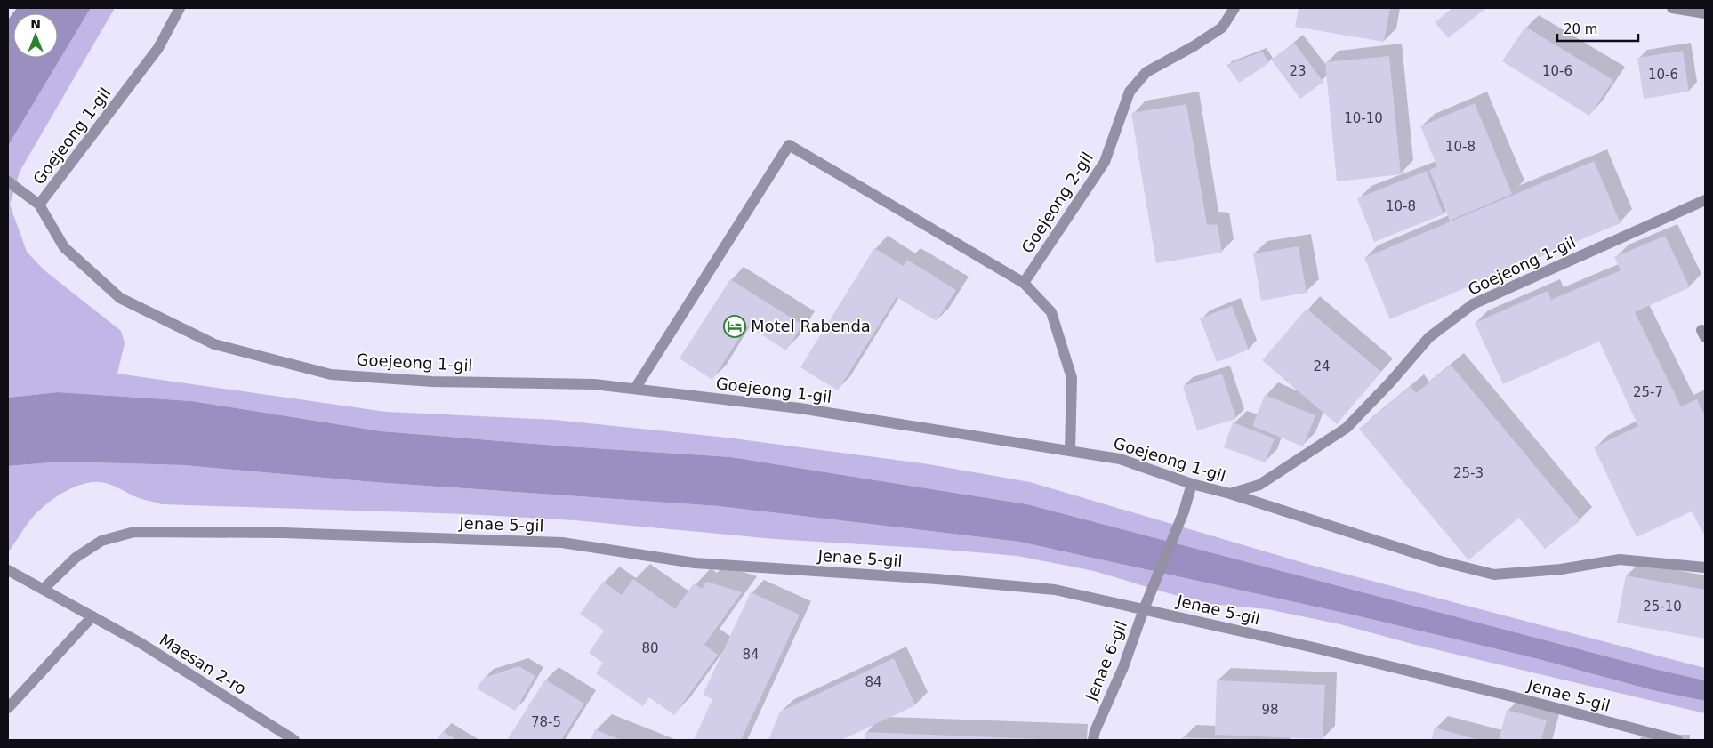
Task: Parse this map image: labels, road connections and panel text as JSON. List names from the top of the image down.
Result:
{
  "streets": {
    "street": [
      "Goejeong 1-gil",
      "Goejeong 2-gil",
      "Jenae 5-gil",
      "Jenae 6-gil",
      "Maesan 2-ro"
    ]
  },
  "crossings": [
    ["Goejeong 1-gil", "Jenae 6-gil"],
    ["Jenae 5-gil", "Jenae 6-gil"],
    ["Jenae 5-gil", "Maesan 2-ro"]
  ],
  "places": {
    "hotel": ["Motel Rabenda"]
  },
  "house_numbers": [
    "23",
    "10-6",
    "10-6",
    "10-10",
    "10-8",
    "10-8",
    "24",
    "25-7",
    "25-3",
    "25-10",
    "80",
    "84",
    "84",
    "98",
    "78-5"
  ],
  "scale_bar": "20 m",
  "north": "top"
}
